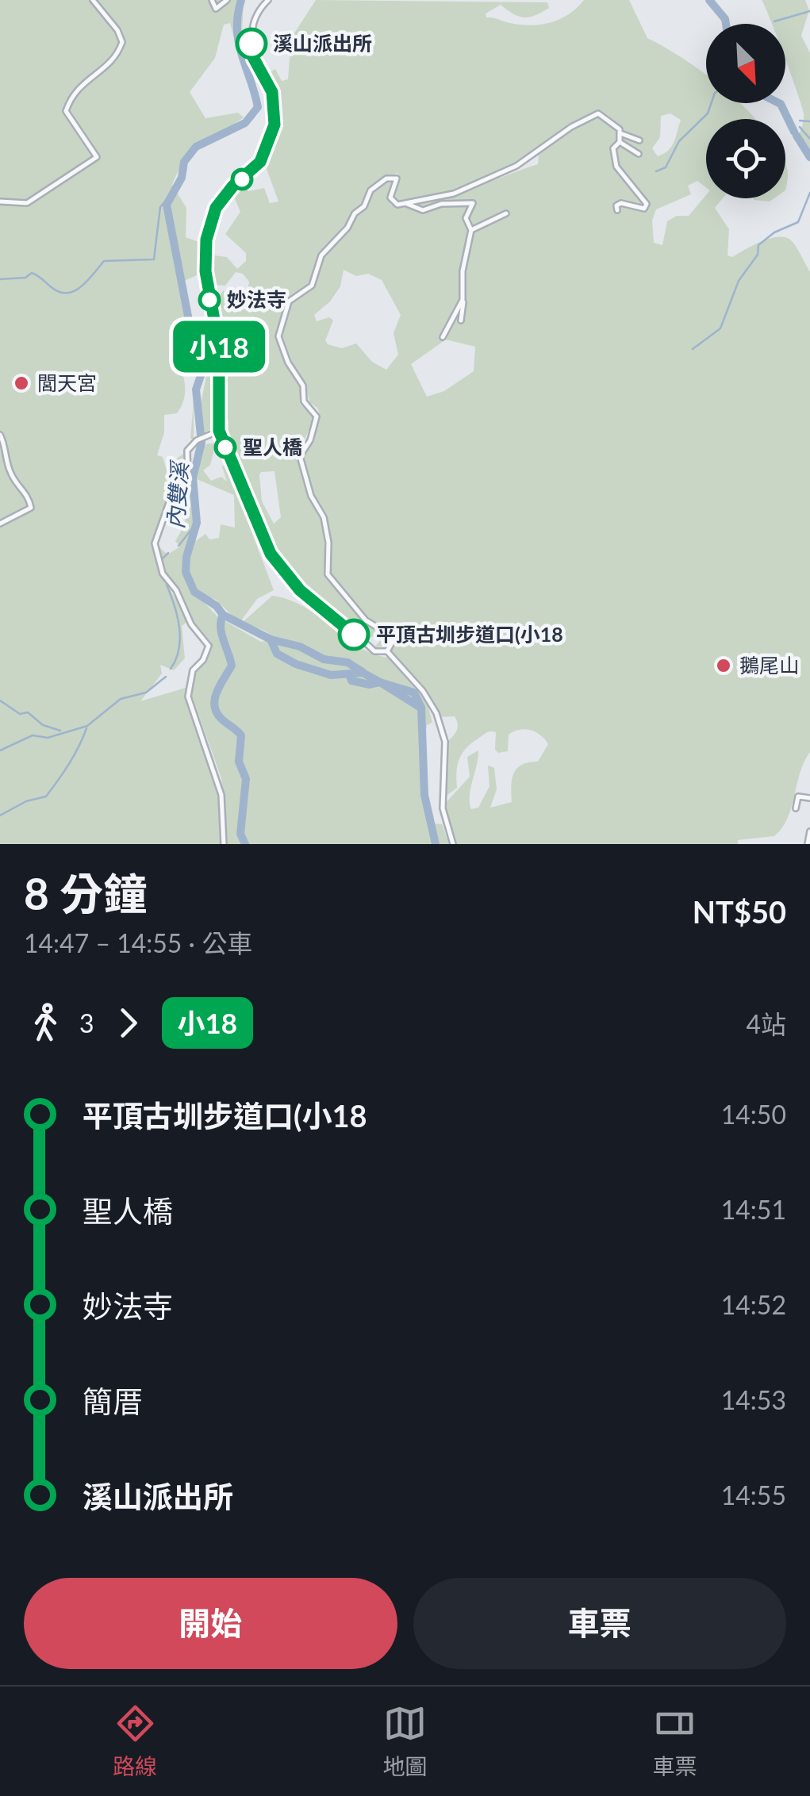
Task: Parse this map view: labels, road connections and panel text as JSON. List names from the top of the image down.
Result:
{
  "water": ["內雙溪"],
  "places": [
    "溪山派出所",
    "妙法寺",
    "閭天宮",
    "聖人橋",
    "平頂古圳步道口(小18",
    "鵝尾山"
  ],
  "lines": ["bus line 小18"],
  "north": "bottom right",
  "page": {
    "on_map": "小18",
    "heading": ["8 分鐘", "14:47 – 14:55 · 公車", "NT$50"],
    "legs": ["3", "小18", "4站"],
    "list": [
      {
        "name": "平頂古圳步道口(小18",
        "value": "14:50"
      },
      {
        "name": "聖人橋",
        "value": "14:51"
      },
      {
        "name": "妙法寺",
        "value": "14:52"
      },
      {
        "name": "簡厝",
        "value": "14:53"
      },
      {
        "name": "溪山派出所",
        "value": "14:55"
      }
    ],
    "buttons": ["開始", "車票"],
    "tabs": ["路線", "地圖", "車票"]
  }
}
